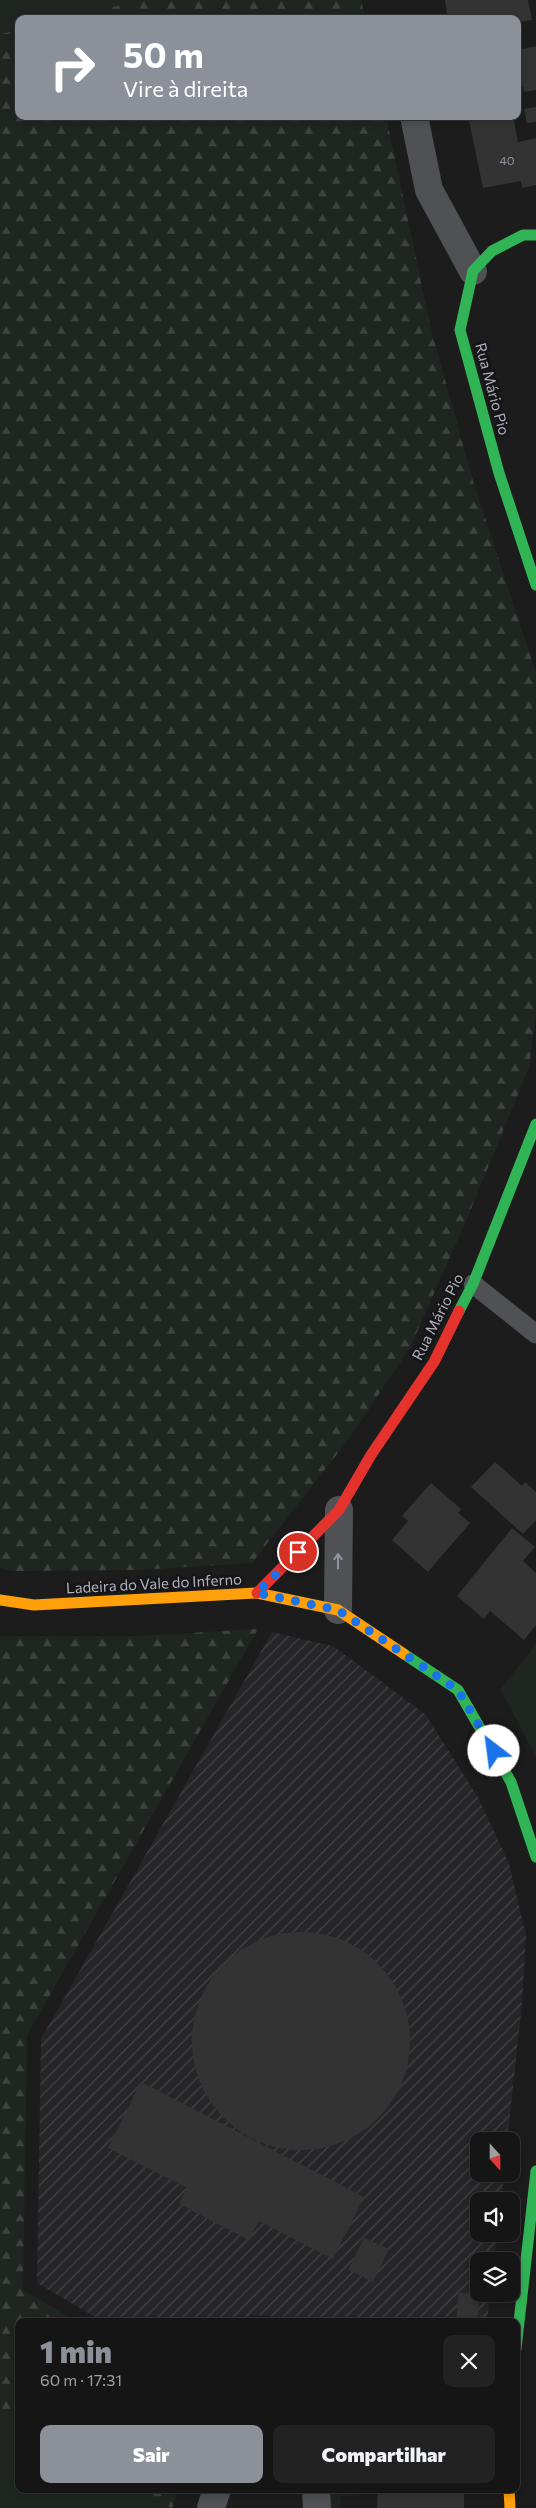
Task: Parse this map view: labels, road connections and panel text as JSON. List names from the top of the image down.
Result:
{
  "streets": {
    "street": ["Rua Mário Pio", "Ladeira do Vale do Inferno"]
  },
  "crossings": [
    ["Rua Mário Pio", "Ladeira do Vale do Inferno"]
  ],
  "house_numbers": ["40"],
  "north": "bottom",
  "page": {
    "turn": ["50 m", "Vire à direita"],
    "heading": ["1 min", "60 m · 17:31"],
    "buttons": ["Sair", "Compartilhar"]
  }
}
